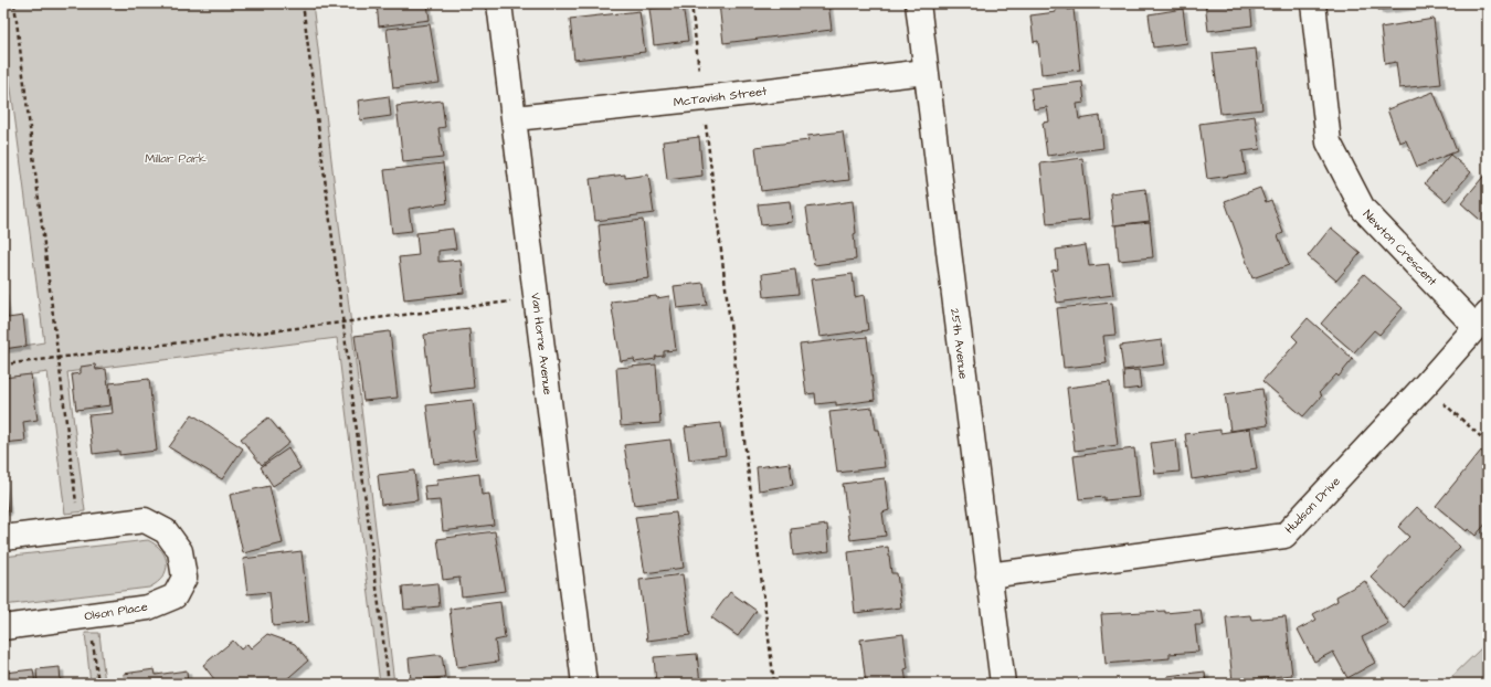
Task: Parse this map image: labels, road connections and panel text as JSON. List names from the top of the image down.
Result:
{
  "streets": {
    "street": [
      "McTavish Street",
      "Newton Crescent",
      "Van Horne Avenue",
      "25th Avenue",
      "Hudson Drive",
      "Olson Place"
    ]
  },
  "crossings": [
    ["McTavish Street", "Van Horne Avenue"],
    ["McTavish Street", "25th Avenue"],
    ["Newton Crescent", "Hudson Drive"],
    ["25th Avenue", "Hudson Drive"]
  ],
  "parks": ["Millar Park"]
}
